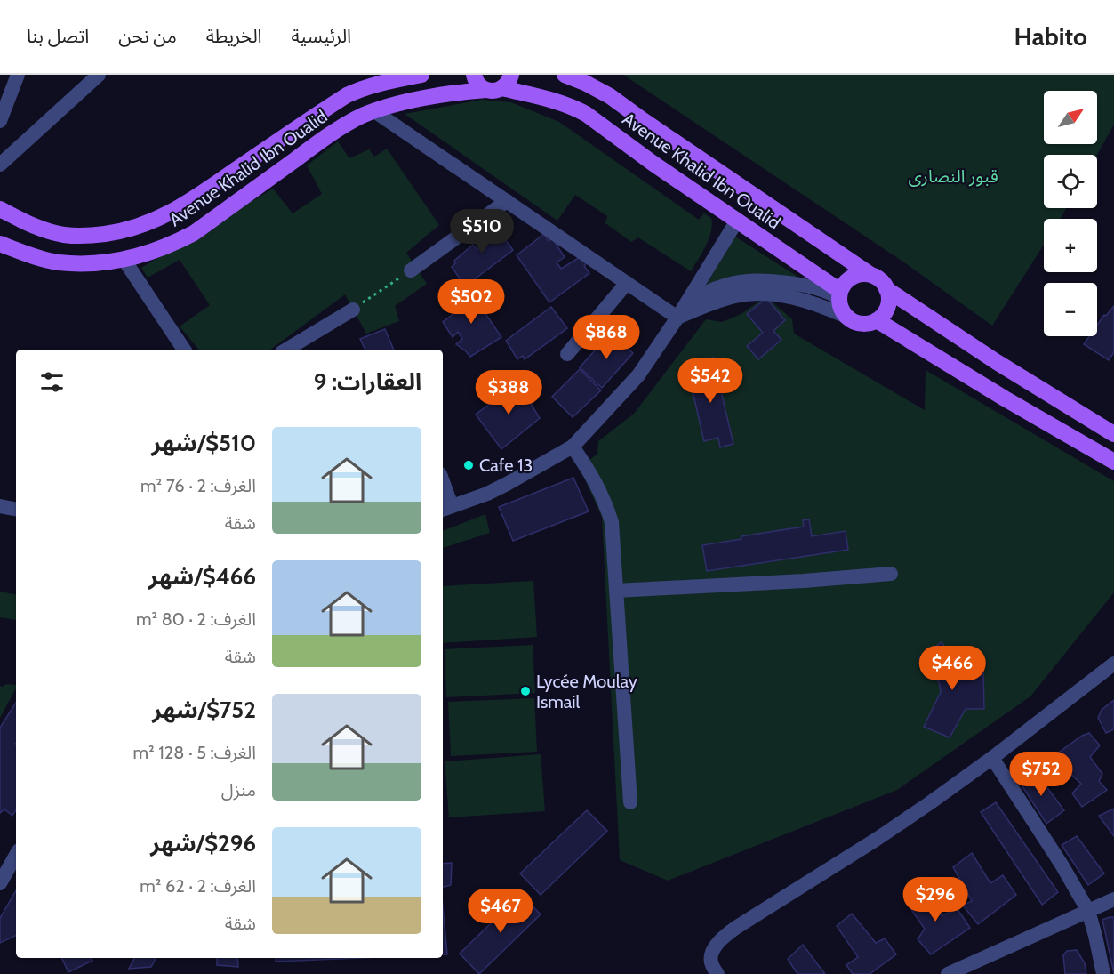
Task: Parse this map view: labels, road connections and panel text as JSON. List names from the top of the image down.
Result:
{
  "streets": {
    "main road": ["Avenue Khalid Ibn Oualid"]
  },
  "parks": ["قبور النصارى"],
  "places": ["Cafe 13", "Lycée Moulay Ismail"],
  "north": "top right",
  "page": {
    "header": "Habito",
    "nav": [
      "الرئيسية",
      "الخريطة",
      "من نحن",
      "اتصل بنا"
    ],
    "map_buttons": ["+", "−"],
    "price": [
      "$510",
      "$502",
      "$868",
      "$542",
      "$388",
      "$466",
      "$752",
      "$296",
      "$467"
    ],
    "heading": "العقارات: 9",
    "list": [
      {
        "name": "$510/شهر",
        "note": "الغرف: 2 · 76 m² · شقة"
      },
      {
        "name": "$466/شهر",
        "note": "الغرف: 2 · 80 m² · شقة"
      },
      {
        "name": "$752/شهر",
        "note": "الغرف: 5 · 128 m² · منزل"
      },
      {
        "name": "$296/شهر",
        "note": "الغرف: 2 · 62 m² · شقة"
      }
    ]
  }
}
